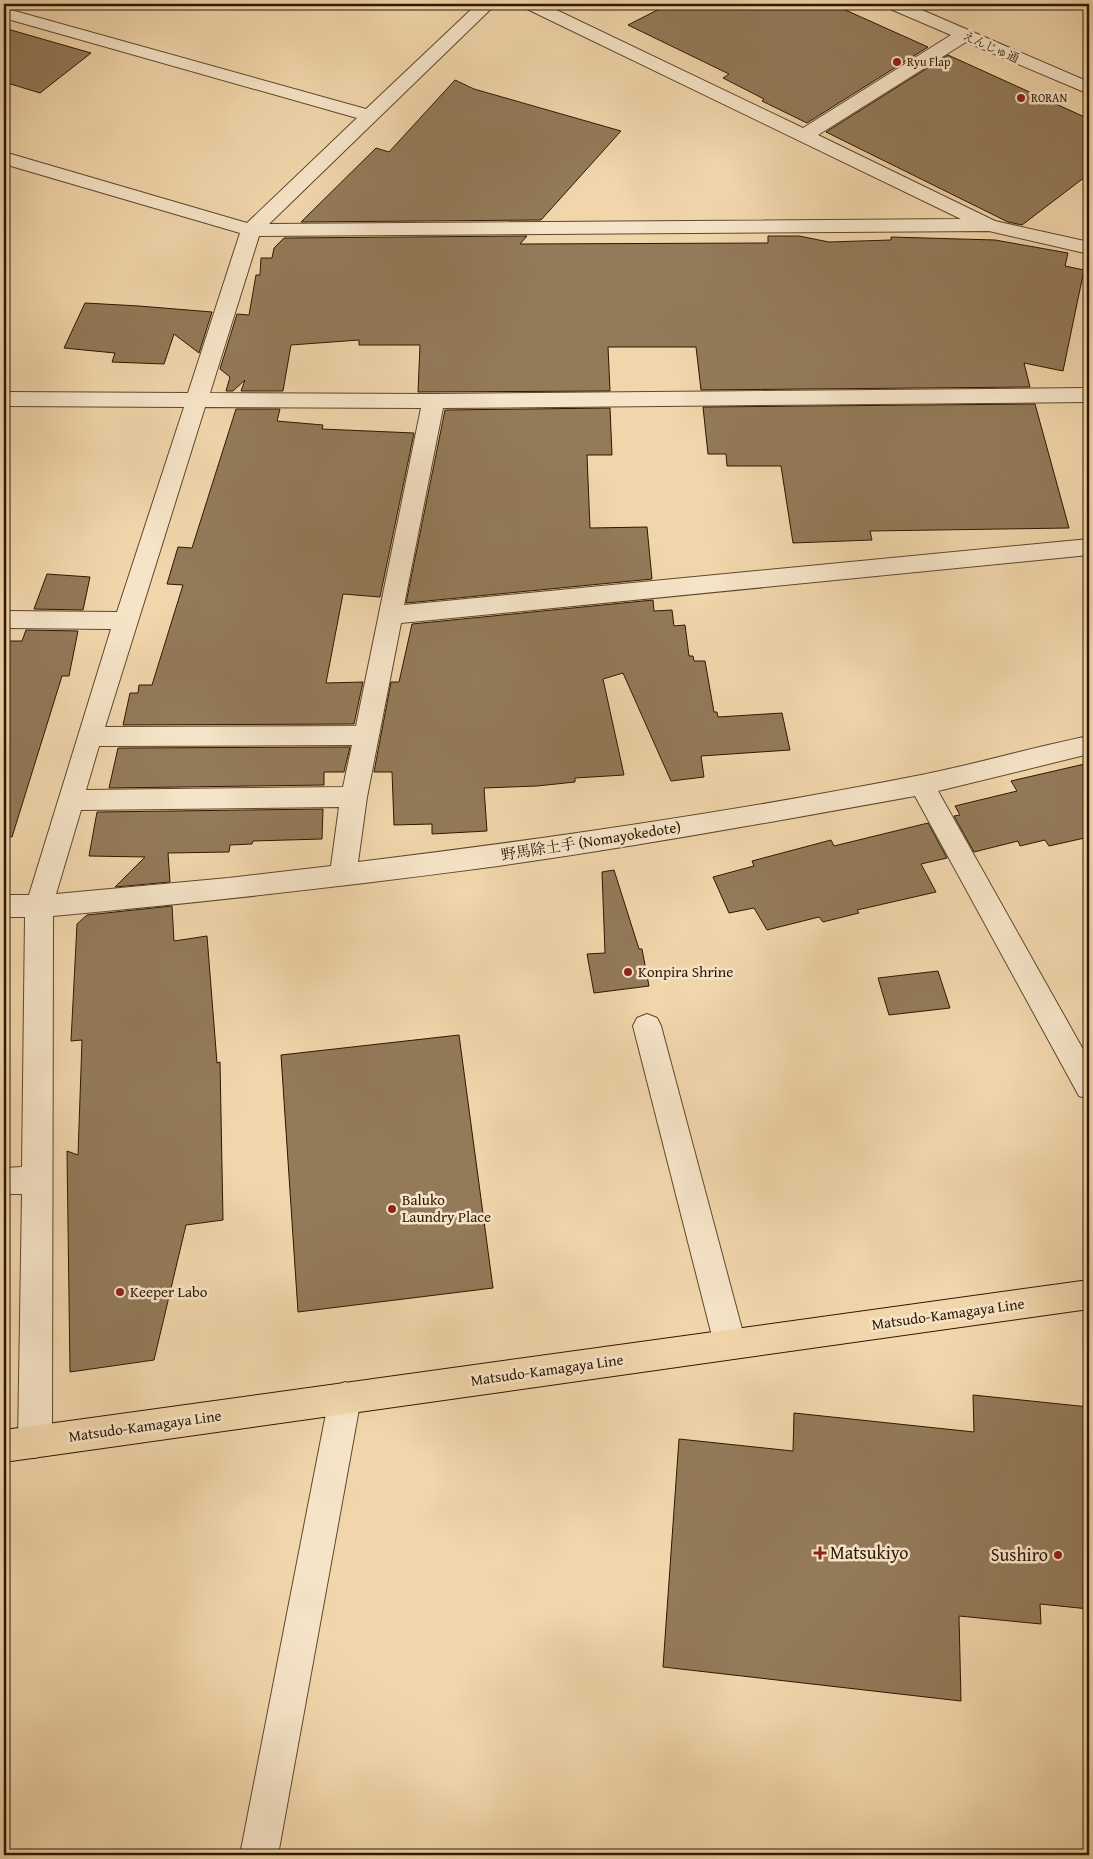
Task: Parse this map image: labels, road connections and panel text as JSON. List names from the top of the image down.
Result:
{
  "streets": {
    "main road": ["Matsudo-Kamagaya Line"],
    "street": ["えんじゅ通", "野馬除土手 (Nomayokedote)"]
  },
  "places": {
    "other": [
      "Ryu Flap",
      "RORAN",
      "Konpira Shrine",
      "Baluko Laundry Place",
      "Keeper Labo",
      "Sushiro"
    ],
    "health": ["Matsukiyo"]
  }
}
